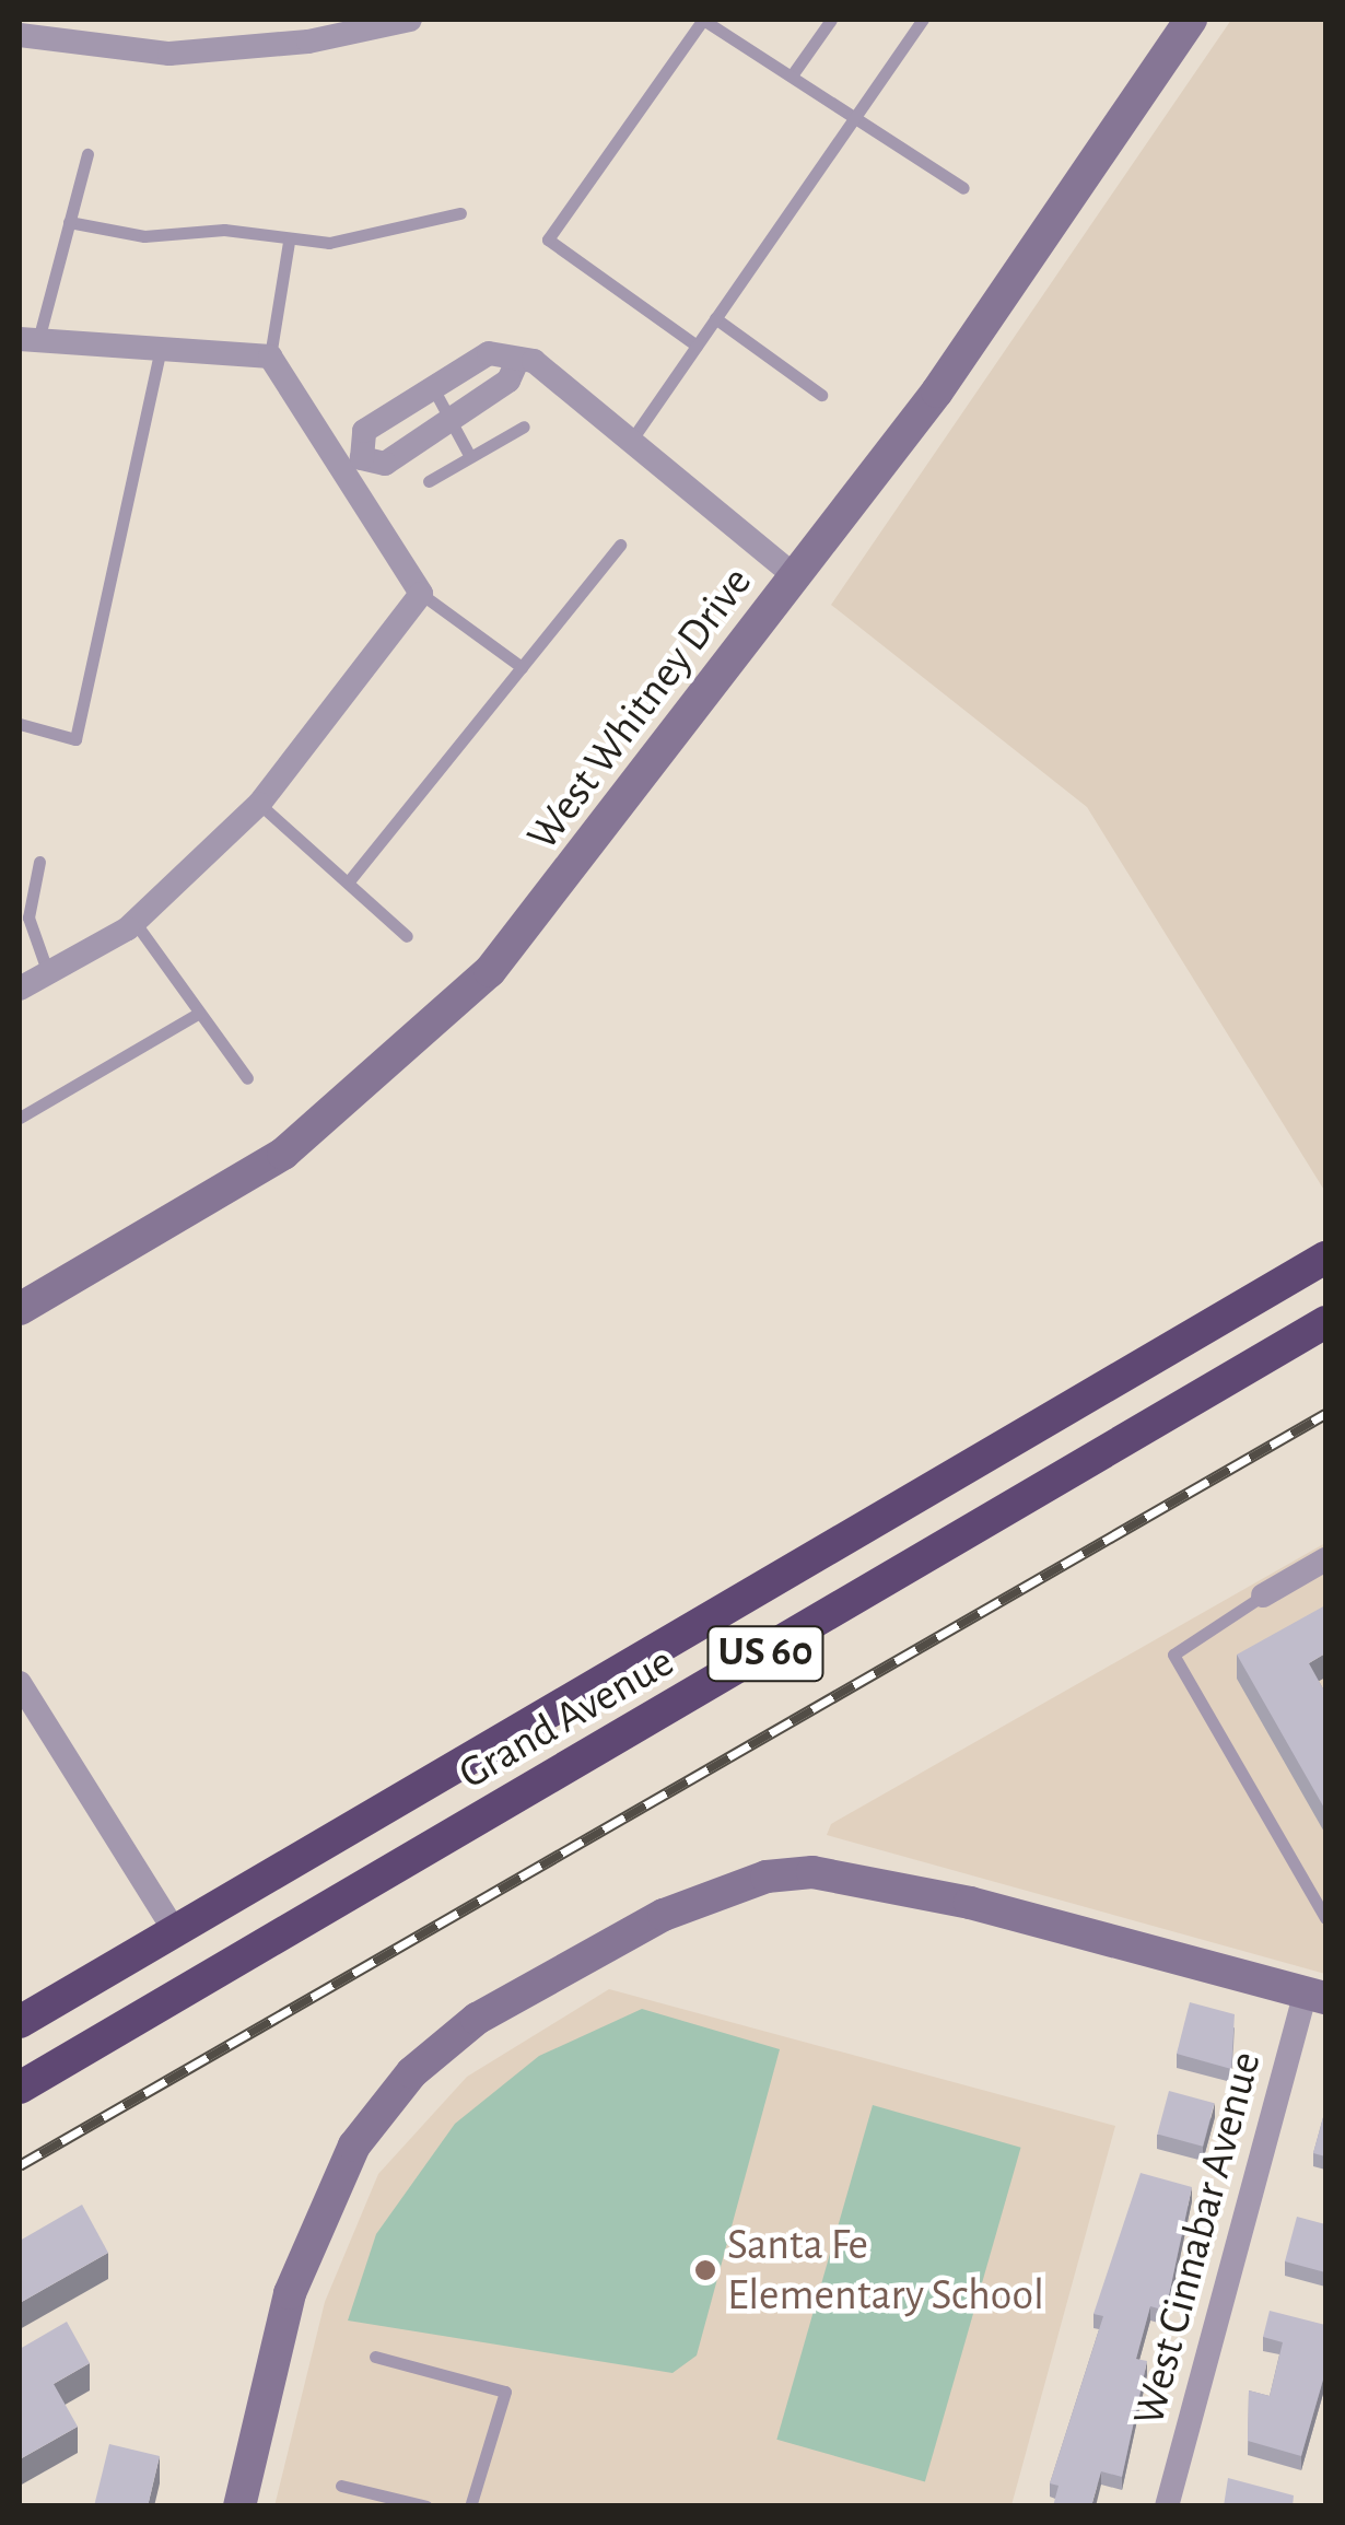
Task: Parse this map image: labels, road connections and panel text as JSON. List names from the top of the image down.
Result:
{
  "streets": {
    "highway": ["US 60", "Grand Avenue"],
    "street": ["West Whitney Drive", "West Cinnabar Avenue"]
  },
  "places": ["Santa Fe Elementary School"]
}
